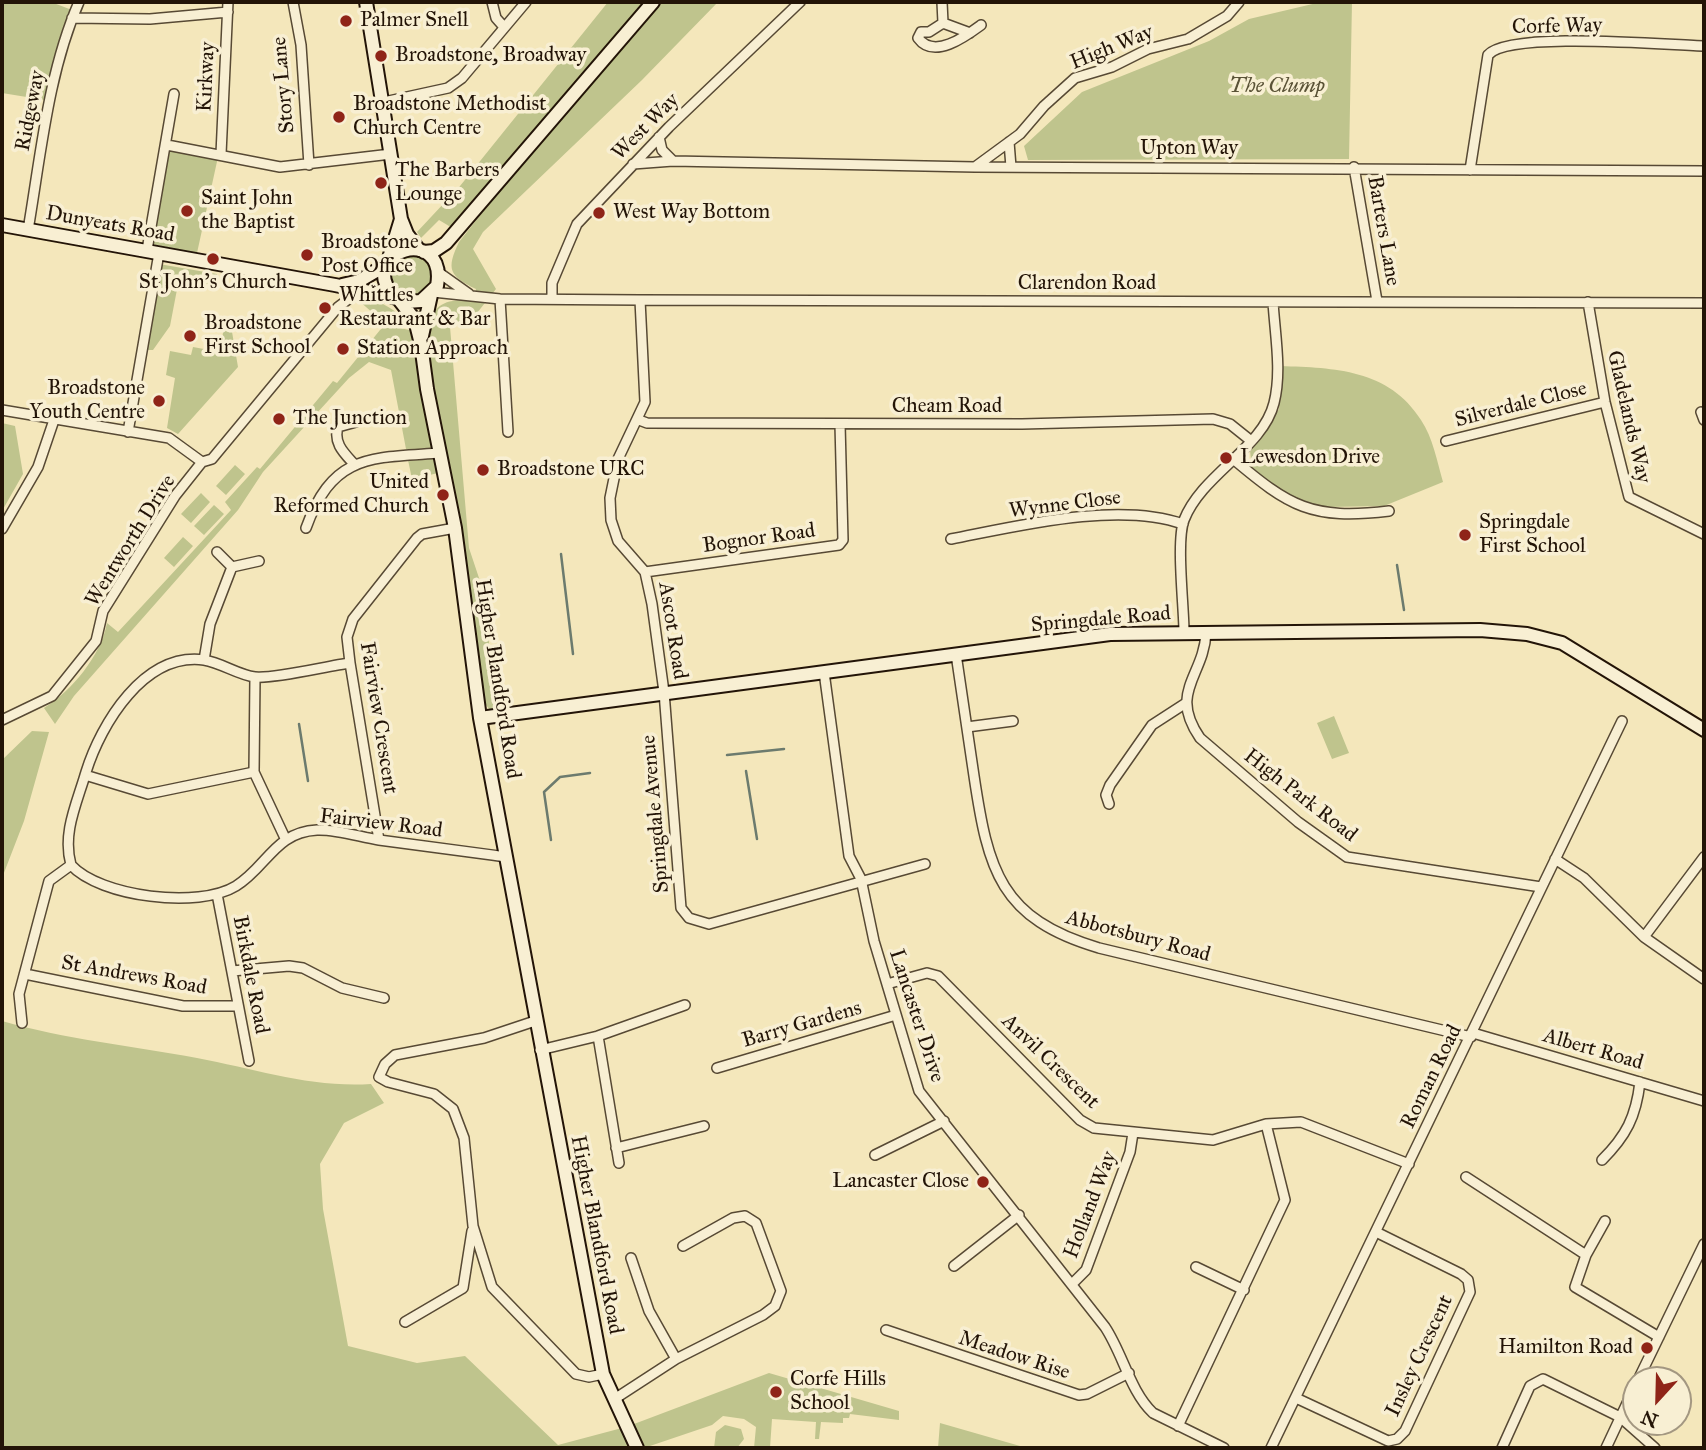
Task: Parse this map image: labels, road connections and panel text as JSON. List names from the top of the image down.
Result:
{
  "streets": {
    "street": [
      "Corfe Way",
      "High Way",
      "Kirkway",
      "Story Lane",
      "Ridgeway",
      "West Way",
      "Upton Way",
      "Dunyeats Road",
      "Barters Lane",
      "Clarendon Road",
      "Silverdale Close",
      "Cheam Road",
      "Gladelands Way",
      "Wynne Close",
      "Bognor Road",
      "Wentworth Drive",
      "Springdale Road",
      "Ascot Road",
      "Higher Blandford Road",
      "Fairview Crescent",
      "High Park Road",
      "Springdale Avenue",
      "Fairview Road",
      "Abbotsbury Road",
      "Birkdale Road",
      "St Andrews Road",
      "Lancaster Drive",
      "Barry Gardens",
      "Albert Road",
      "Anvil Crescent",
      "Roman Road",
      "Holland Way",
      "Meadow Rise",
      "Insley Crescent"
    ]
  },
  "crossings": [
    ["Corfe Way", "Upton Way"],
    ["High Way", "Upton Way"],
    ["Ridgeway", "Dunyeats Road"],
    ["West Way", "Upton Way"],
    ["West Way", "Clarendon Road"],
    ["Upton Way", "Barters Lane"],
    ["Dunyeats Road", "Clarendon Road"],
    ["Dunyeats Road", "Higher Blandford Road"],
    ["Barters Lane", "Clarendon Road"],
    ["Clarendon Road", "Gladelands Way"],
    ["Clarendon Road", "Ascot Road"],
    ["Clarendon Road", "Higher Blandford Road"],
    ["Silverdale Close", "Gladelands Way"],
    ["Cheam Road", "Bognor Road"],
    ["Cheam Road", "Ascot Road"],
    ["Bognor Road", "Ascot Road"],
    ["Springdale Road", "Ascot Road"],
    ["Springdale Road", "Higher Blandford Road"],
    ["Springdale Road", "Springdale Avenue"],
    ["Springdale Road", "Abbotsbury Road"],
    ["Ascot Road", "Springdale Avenue"],
    ["Higher Blandford Road", "Fairview Crescent"],
    ["Higher Blandford Road", "Fairview Road"],
    ["Fairview Crescent", "Fairview Road"],
    ["High Park Road", "Roman Road"],
    ["Springdale Avenue", "Lancaster Drive"],
    ["Abbotsbury Road", "Albert Road"],
    ["Abbotsbury Road", "Roman Road"],
    ["Birkdale Road", "St Andrews Road"],
    ["Lancaster Drive", "Barry Gardens"],
    ["Lancaster Drive", "Anvil Crescent"],
    ["Lancaster Drive", "Holland Way"],
    ["Lancaster Drive", "Meadow Rise"],
    ["Albert Road", "Roman Road"],
    ["Anvil Crescent", "Roman Road"],
    ["Anvil Crescent", "Holland Way"],
    ["Roman Road", "Insley Crescent"]
  ],
  "parks": ["The Clump"],
  "places": [
    "Palmer Snell",
    "Broadstone, Broadway",
    "Broadstone Methodist Church Centre",
    "The Barbers Lounge",
    "Saint John the Baptist",
    "West Way Bottom",
    "Broadstone Post Office",
    "St John's Church",
    "Whittles Restaurant & Bar",
    "Broadstone First School",
    "Station Approach",
    "Broadstone Youth Centre",
    "The Junction",
    "Lewesdon Drive",
    "Broadstone URC",
    "United Reformed Church",
    "Springdale First School",
    "Lancaster Close",
    "Hamilton Road",
    "Corfe Hills School"
  ],
  "north": "bottom"
}
